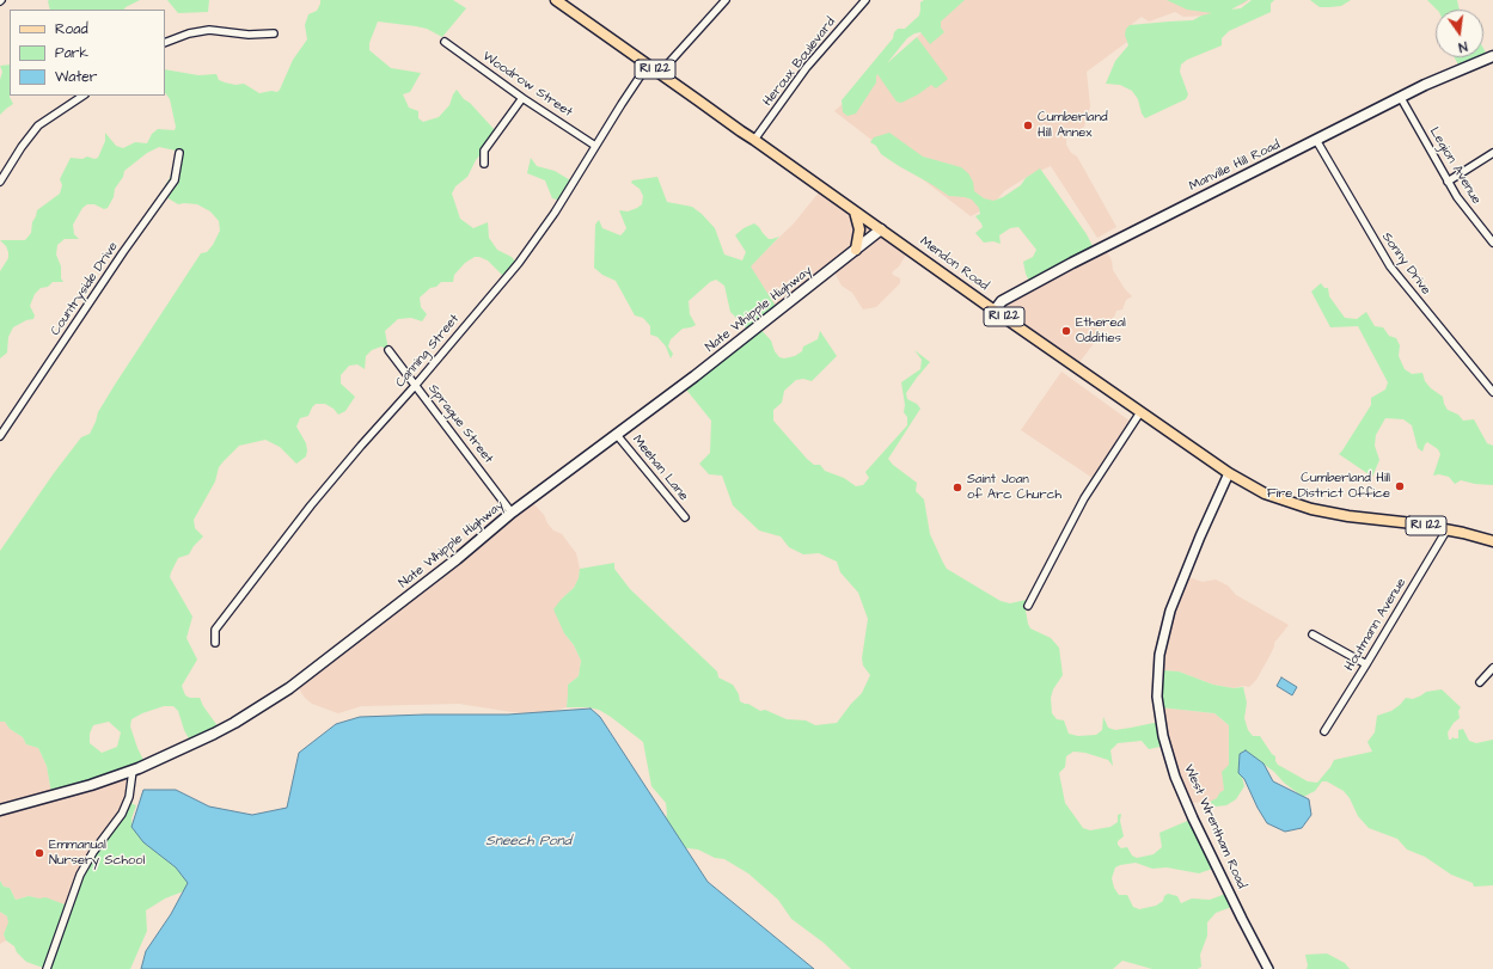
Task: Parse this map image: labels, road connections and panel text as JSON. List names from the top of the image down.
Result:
{
  "streets": {
    "main road": [
      "RI 122",
      "Manville Hill Road",
      "Mendon Road",
      "Nate Whipple Highway"
    ],
    "street": [
      "Heroux Boulevard",
      "Woodrow Street",
      "Legion Avenue",
      "Sonny Drive",
      "Countryside Drive",
      "Canning Street",
      "Sprague Street",
      "Meehan Lane",
      "Houtmann Avenue",
      "West Wrentham Road"
    ]
  },
  "crossings": [
    ["Heroux Boulevard", "Mendon Road"],
    ["Woodrow Street", "Canning Street"],
    ["Manville Hill Road", "Legion Avenue"],
    ["Manville Hill Road", "Mendon Road"],
    ["Manville Hill Road", "Sonny Drive"],
    ["Mendon Road", "Nate Whipple Highway"],
    ["Mendon Road", "Canning Street"],
    ["Mendon Road", "Houtmann Avenue"],
    ["Mendon Road", "West Wrentham Road"],
    ["Nate Whipple Highway", "Sprague Street"],
    ["Nate Whipple Highway", "Meehan Lane"],
    ["Canning Street", "Sprague Street"]
  ],
  "water": ["Sneech Pond"],
  "places": [
    "Cumberland Hill Annex",
    "Ethereal Oddities",
    "Cumberland Hill Fire District Office",
    "Saint Joan of Arc Church",
    "Emmanual Nursery School"
  ],
  "legend": ["Road", "Park", "Water"],
  "north": "bottom"
}
